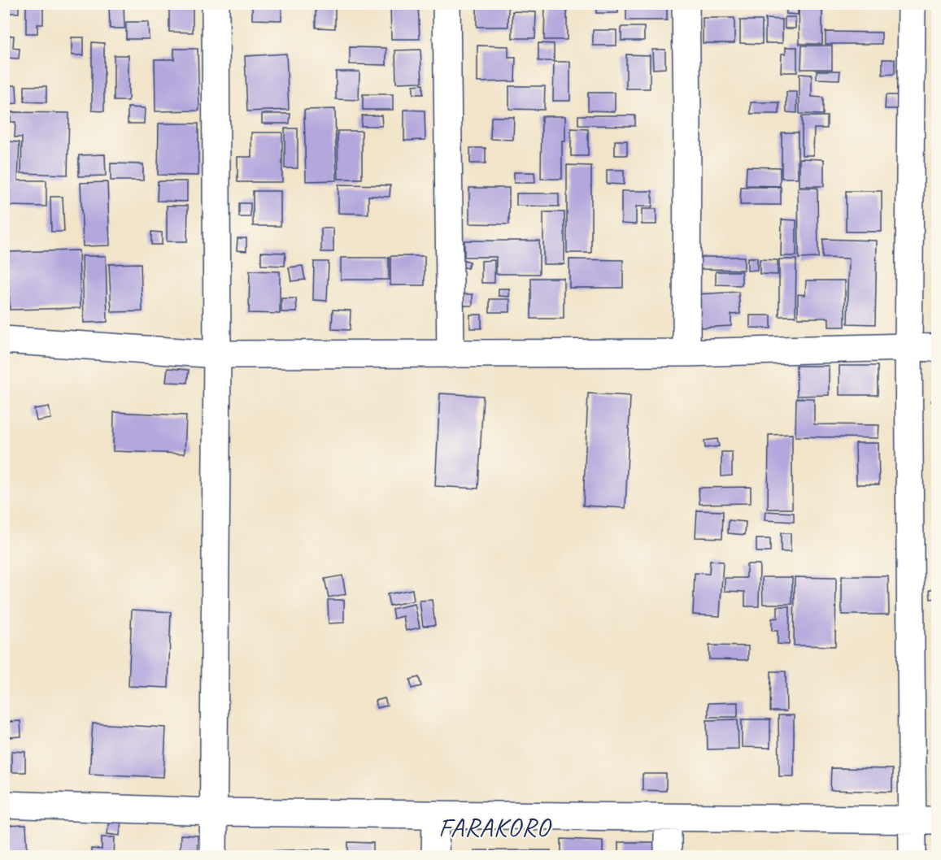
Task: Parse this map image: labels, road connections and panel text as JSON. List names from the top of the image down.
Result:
{
  "districts": ["FARAKORO"]
}
